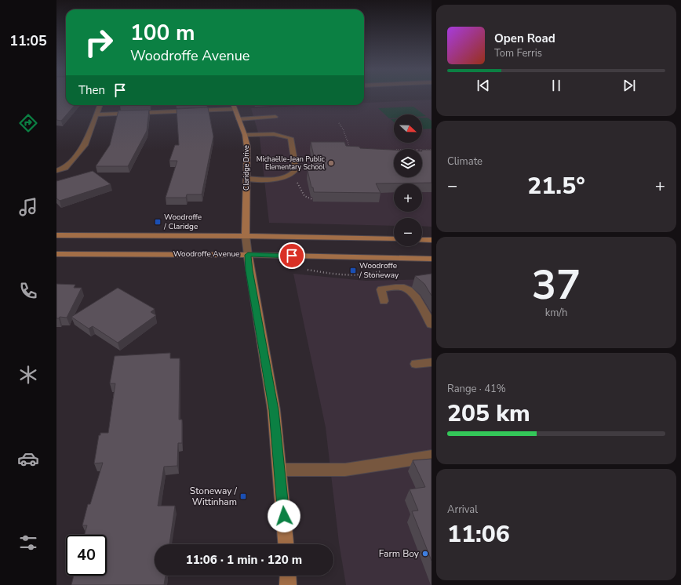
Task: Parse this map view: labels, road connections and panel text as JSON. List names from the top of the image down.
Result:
{
  "streets": {
    "street": ["Claridge Drive", "Woodroffe Avenue"]
  },
  "places": {
    "other": ["Michaëlle-Jean Public Elementary School", "Farm Boy"],
    "transit": ["Woodroffe / Claridge", "Woodroffe / Stoneway", "Stoneway / Wittinham"]
  },
  "north": "right",
  "page": {
    "tabs": "11:05",
    "turn": ["100 m", "Woodroffe Avenue"],
    "song": ["Open Road", "Tom Ferris"],
    "then": "Then",
    "map_buttons": ["+", "−"],
    "tile": [
      "Climate",
      ["37", "km/h"],
      ["Range · 41%", "205 km"],
      ["Arrival", "11:06"]
    ],
    "heat": ["−", "21.5°", "+"],
    "limit": "40",
    "trip": "11:06 · 1 min · 120 m"
  }
}
